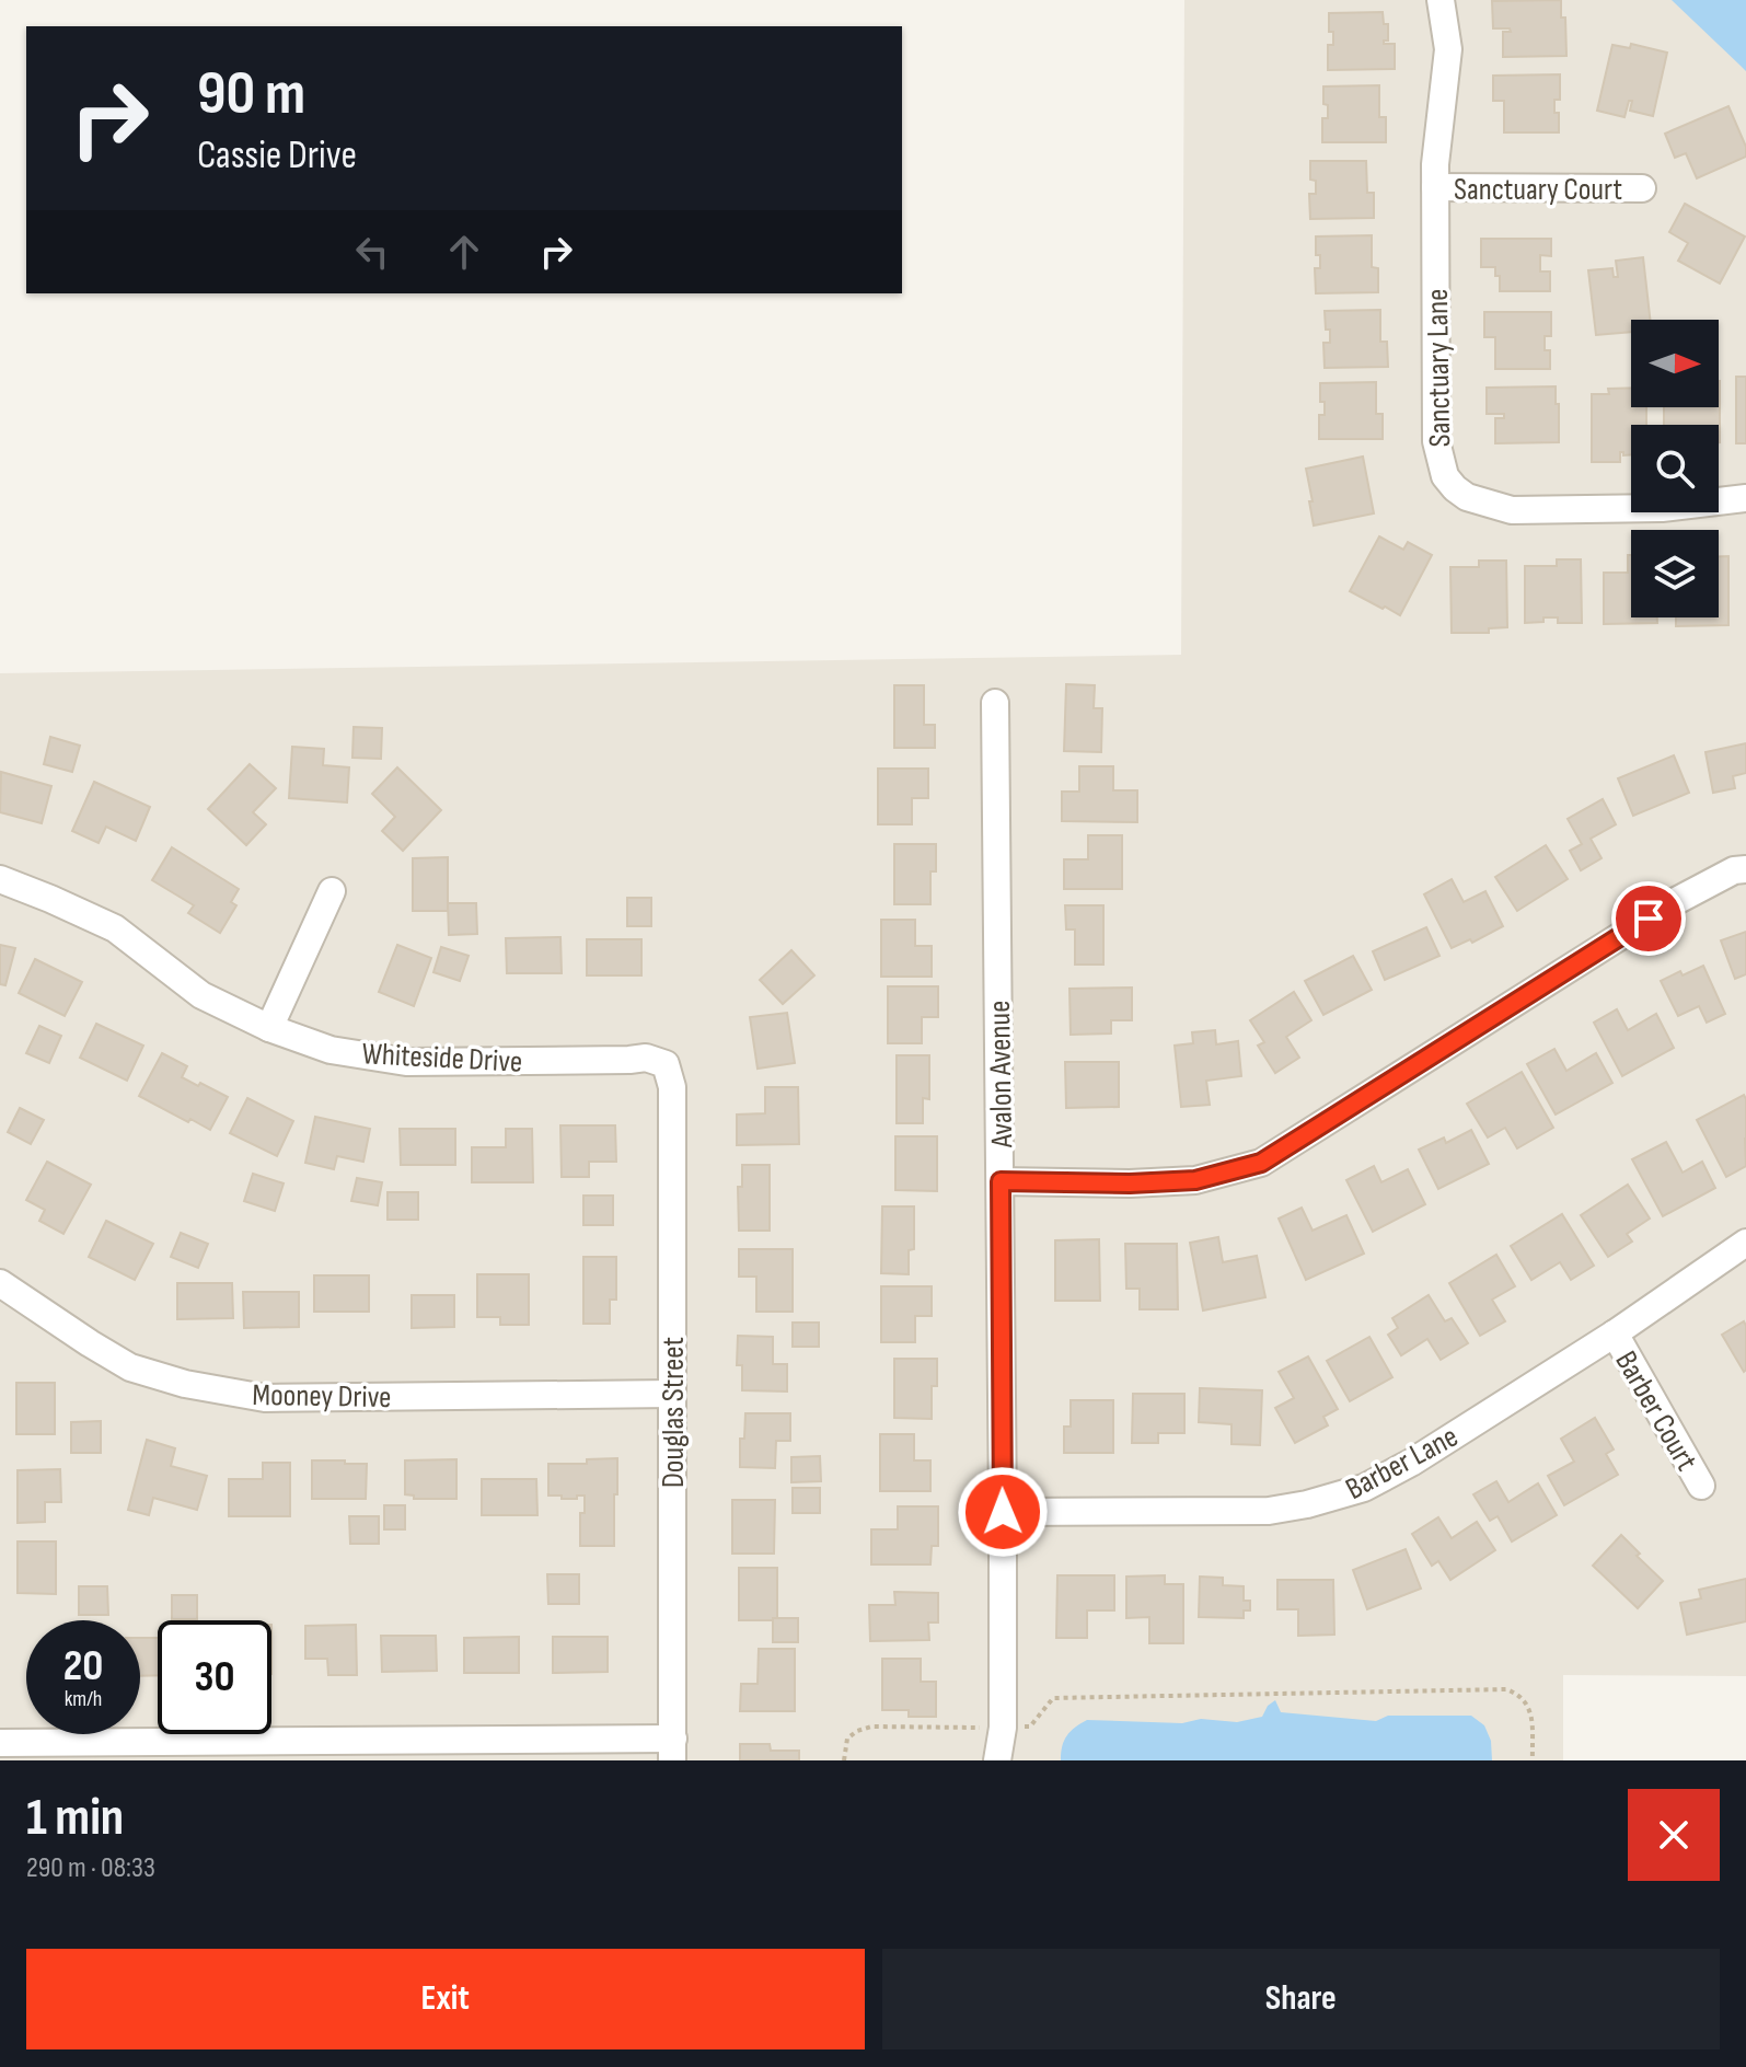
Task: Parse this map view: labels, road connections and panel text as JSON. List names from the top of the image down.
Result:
{
  "streets": {
    "street": [
      "Sanctuary Court",
      "Sanctuary Lane",
      "Whiteside Drive",
      "Avalon Avenue",
      "Mooney Drive",
      "Barber Court",
      "Douglas Street",
      "Barber Lane"
    ]
  },
  "crossings": [
    ["Sanctuary Court", "Sanctuary Lane"],
    ["Whiteside Drive", "Douglas Street"],
    ["Avalon Avenue", "Barber Lane"],
    ["Mooney Drive", "Douglas Street"],
    ["Barber Court", "Barber Lane"]
  ],
  "north": "right",
  "page": {
    "turn": ["90 m", "Cassie Drive"],
    "speed": "20 km/h",
    "limit": "30",
    "heading": ["1 min", "290 m · 08:33"],
    "buttons": ["Exit", "Share"]
  }
}
